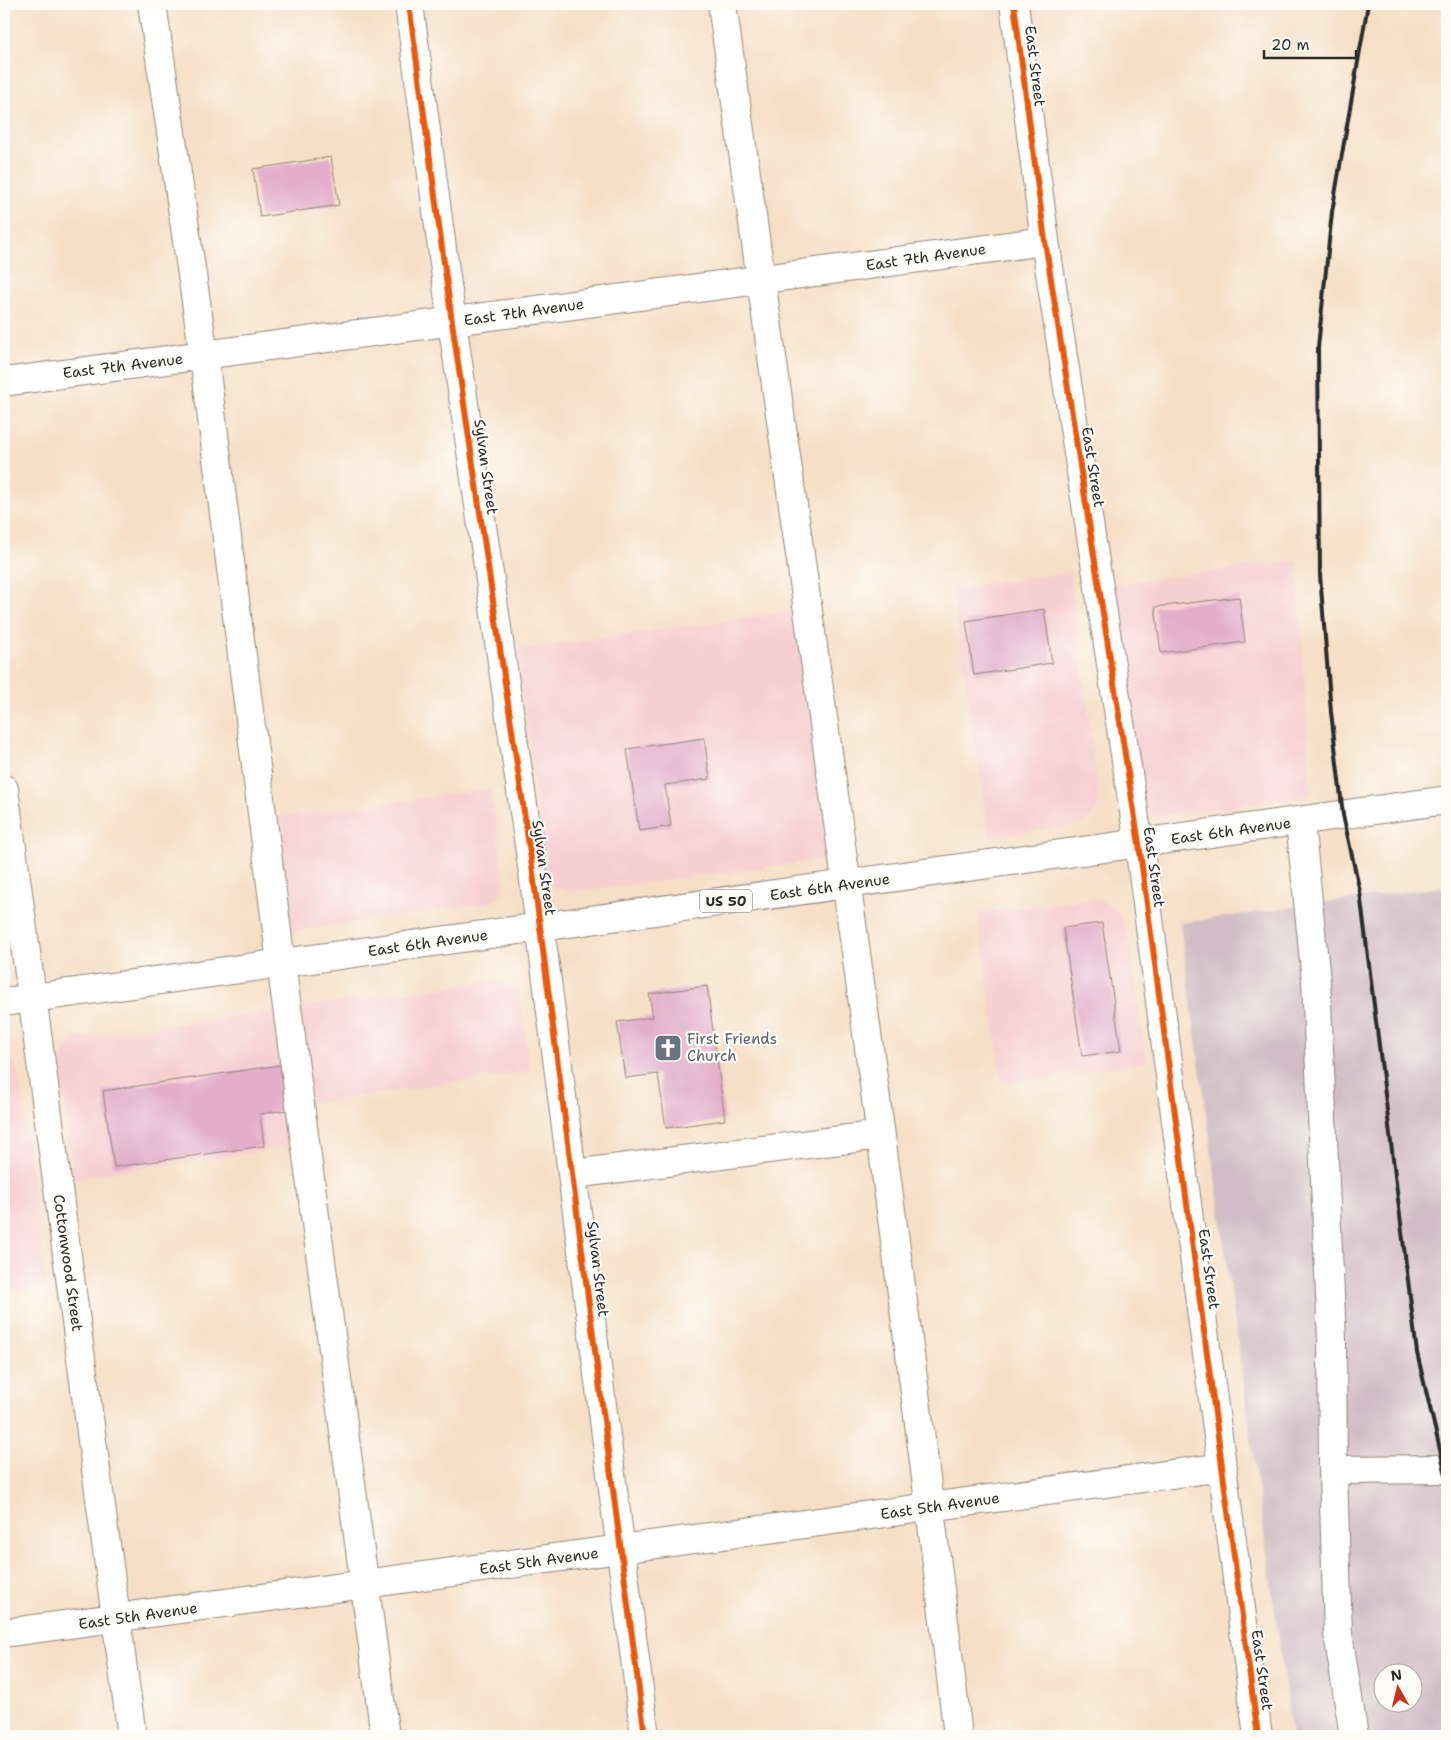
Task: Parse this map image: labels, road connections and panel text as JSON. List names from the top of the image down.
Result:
{
  "streets": {
    "street": [
      "East Street",
      "East 7th Avenue",
      "Sylvan Street",
      "East 6th Avenue",
      "US 50",
      "Cottonwood Street",
      "East 5th Avenue"
    ]
  },
  "crossings": [
    ["East Street", "East 7th Avenue"],
    ["East Street", "East 6th Avenue"],
    ["East Street", "East 5th Avenue"],
    ["East 7th Avenue", "Sylvan Street"],
    ["Sylvan Street", "East 6th Avenue"],
    ["Sylvan Street", "East 5th Avenue"],
    ["East 6th Avenue", "Cottonwood Street"],
    ["Cottonwood Street", "East 5th Avenue"]
  ],
  "places": {
    "church": ["First Friends Church"]
  },
  "scale_bar": "20 m",
  "north": "top"
}
